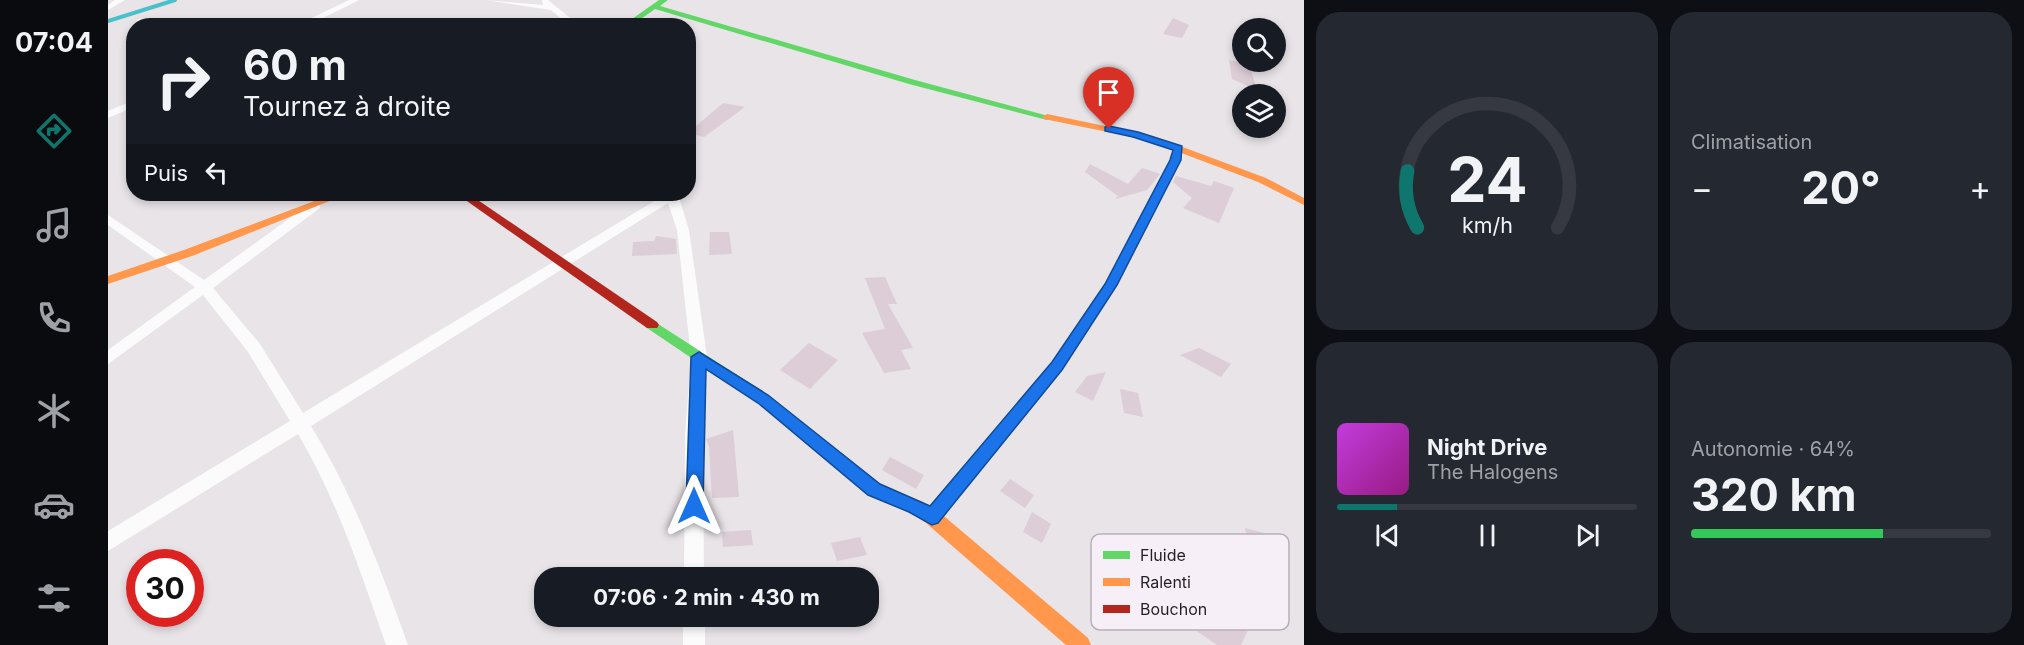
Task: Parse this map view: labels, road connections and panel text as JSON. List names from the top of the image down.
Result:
{
  "legend": ["Fluide", "Ralenti", "Bouchon"],
  "page": {
    "tabs": "07:04",
    "tile": [
      "Climatisation",
      ["Autonomie · 64%", "320 km"]
    ],
    "turn": ["60 m", "Tournez à droite"],
    "then": "Puis",
    "heat": ["−", "20°", "+"],
    "song": ["Night Drive", "The Halogens"],
    "limit": "30",
    "trip": "07:06 · 2 min · 430 m",
    "gauge": ["24", "km/h"]
  }
}
